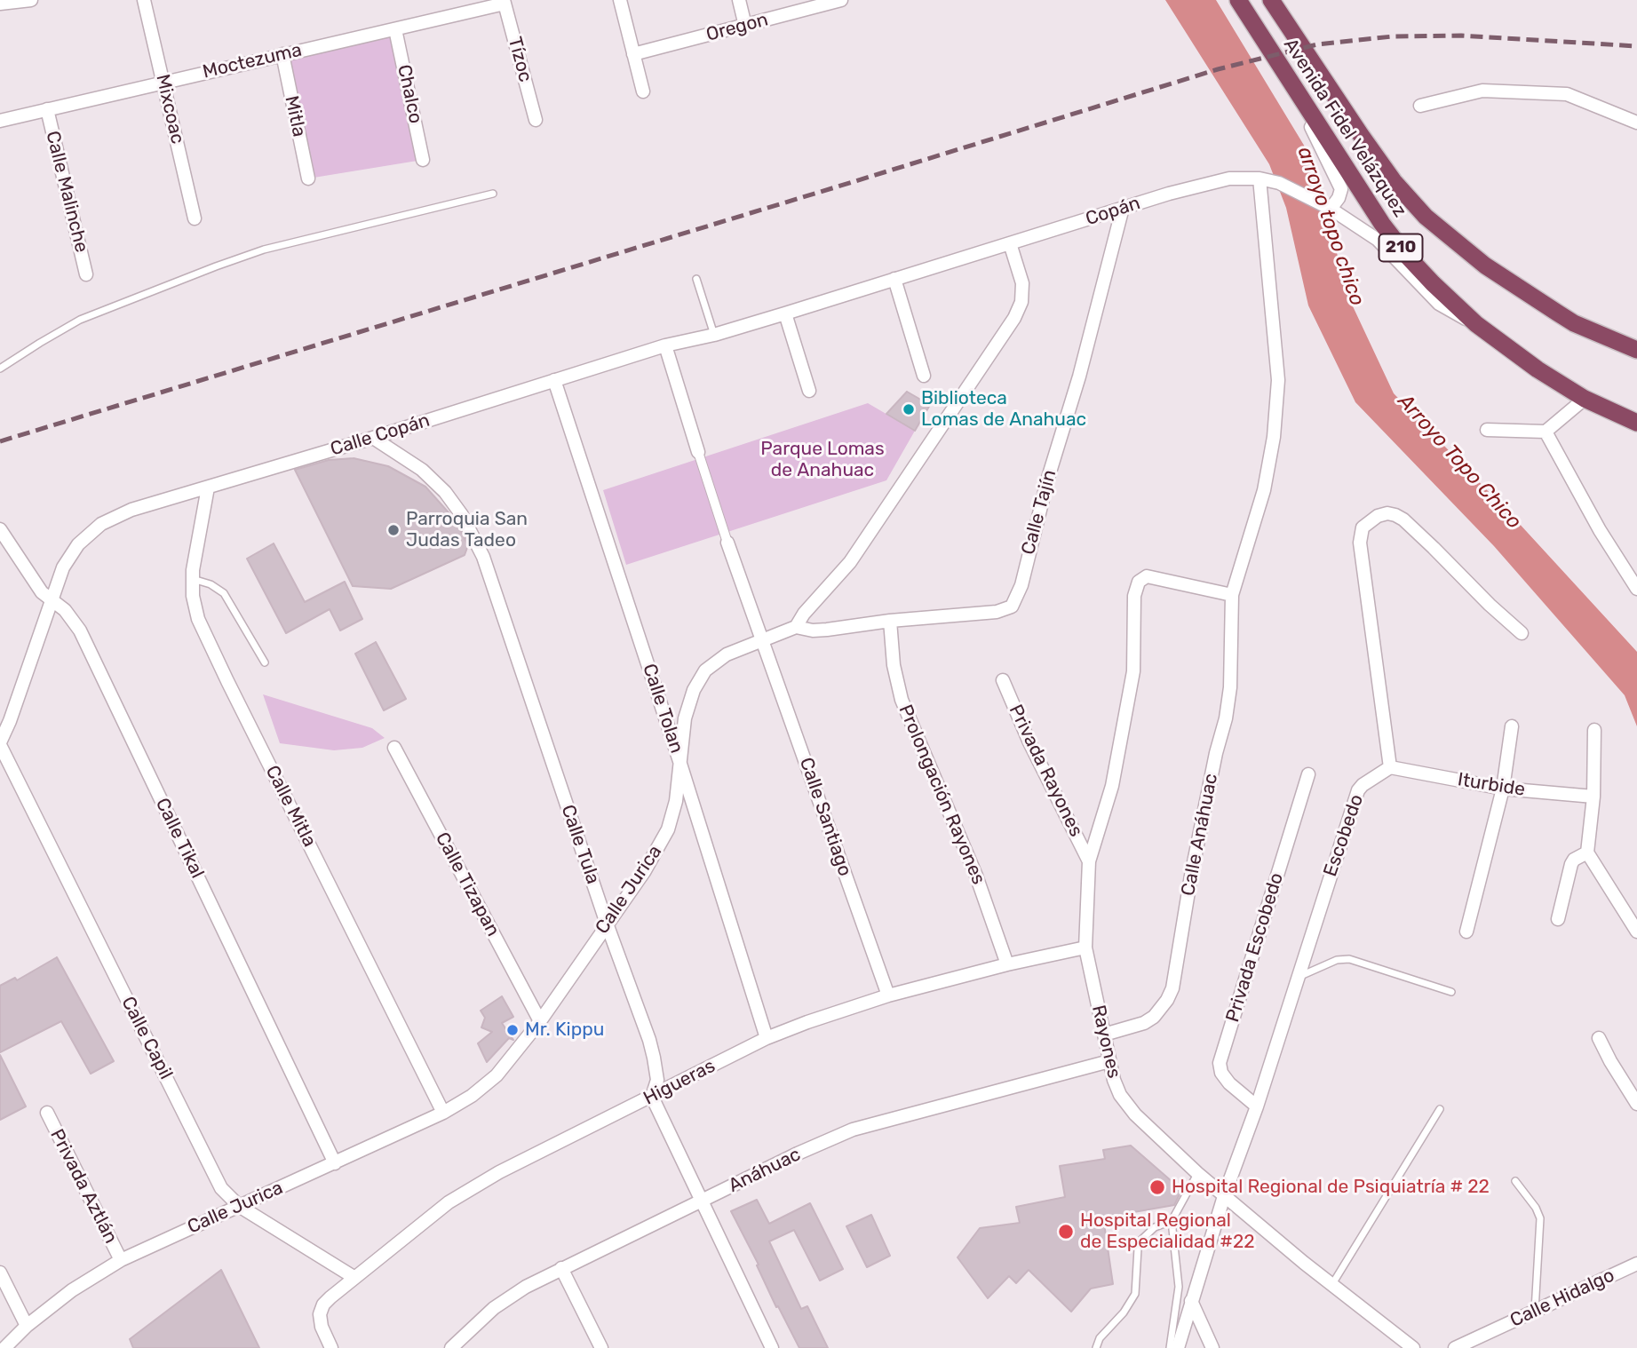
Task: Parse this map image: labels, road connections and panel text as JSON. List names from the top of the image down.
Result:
{
  "streets": {
    "highway": ["Avenida Fidel Velázquez", "210"],
    "street": [
      "Oregon",
      "Tízoc",
      "Moctezuma",
      "Chalco",
      "Mixcoac",
      "Mitla",
      "Calle Malinche",
      "Copán",
      "Calle Copán",
      "Calle Tajín",
      "Calle Tolan",
      "Privada Rayones",
      "Iturbide",
      "Prolongación Rayones",
      "Calle Mitla",
      "Calle Santiago",
      "Calle Anáhuac",
      "Escobedo",
      "Calle Tikal",
      "Calle Tula",
      "Calle Tizapan",
      "Calle Jurica",
      "Privada Escobedo",
      "Calle Capil",
      "Rayones",
      "Higueras",
      "Anáhuac",
      "Privada Aztlán",
      "Calle Hidalgo"
    ]
  },
  "crossings": [
    ["Tízoc", "Moctezuma"],
    ["Moctezuma", "Chalco"],
    ["Moctezuma", "Mixcoac"],
    ["Moctezuma", "Mitla"],
    ["Moctezuma", "Calle Malinche"],
    ["Avenida Fidel Velázquez", "Copán"],
    ["Copán", "Calle Copán"],
    ["Copán", "Calle Tajín"],
    ["Copán", "Calle Anáhuac"],
    ["Calle Copán", "Calle Tolan"],
    ["Calle Copán", "Calle Mitla"],
    ["Calle Copán", "Calle Tikal"],
    ["Calle Copán", "Calle Tula"],
    ["Calle Copán", "Calle Capil"],
    ["Calle Tajín", "Prolongación Rayones"],
    ["Calle Tajín", "Calle Jurica"],
    ["Calle Tolan", "Calle Jurica"],
    ["Calle Tolan", "Higueras"],
    ["Privada Rayones", "Rayones"],
    ["Iturbide", "Escobedo"],
    ["Prolongación Rayones", "Higueras"],
    ["Calle Mitla", "Calle Jurica"],
    ["Calle Santiago", "Calle Jurica"],
    ["Calle Santiago", "Higueras"],
    ["Calle Anáhuac", "Rayones"],
    ["Escobedo", "Privada Escobedo"],
    ["Escobedo", "Rayones"],
    ["Calle Tikal", "Calle Jurica"],
    ["Calle Tula", "Calle Jurica"],
    ["Calle Tula", "Higueras"],
    ["Calle Tizapan", "Calle Jurica"],
    ["Calle Jurica", "Calle Capil"],
    ["Calle Jurica", "Privada Aztlán"],
    ["Calle Capil", "Higueras"],
    ["Rayones", "Higueras"],
    ["Rayones", "Anáhuac"]
  ],
  "water": ["arroyo topo chico", "Arroyo Topo Chico"],
  "parks": ["Parque Lomas de Anahuac"],
  "places": [
    "Biblioteca Lomas de Anahuac",
    "Parroquia San Judas Tadeo",
    "Mr. Kippu",
    "Hospital Regional de Psiquiatría # 22",
    "Hospital Regional de Especialidad #22"
  ]
}
